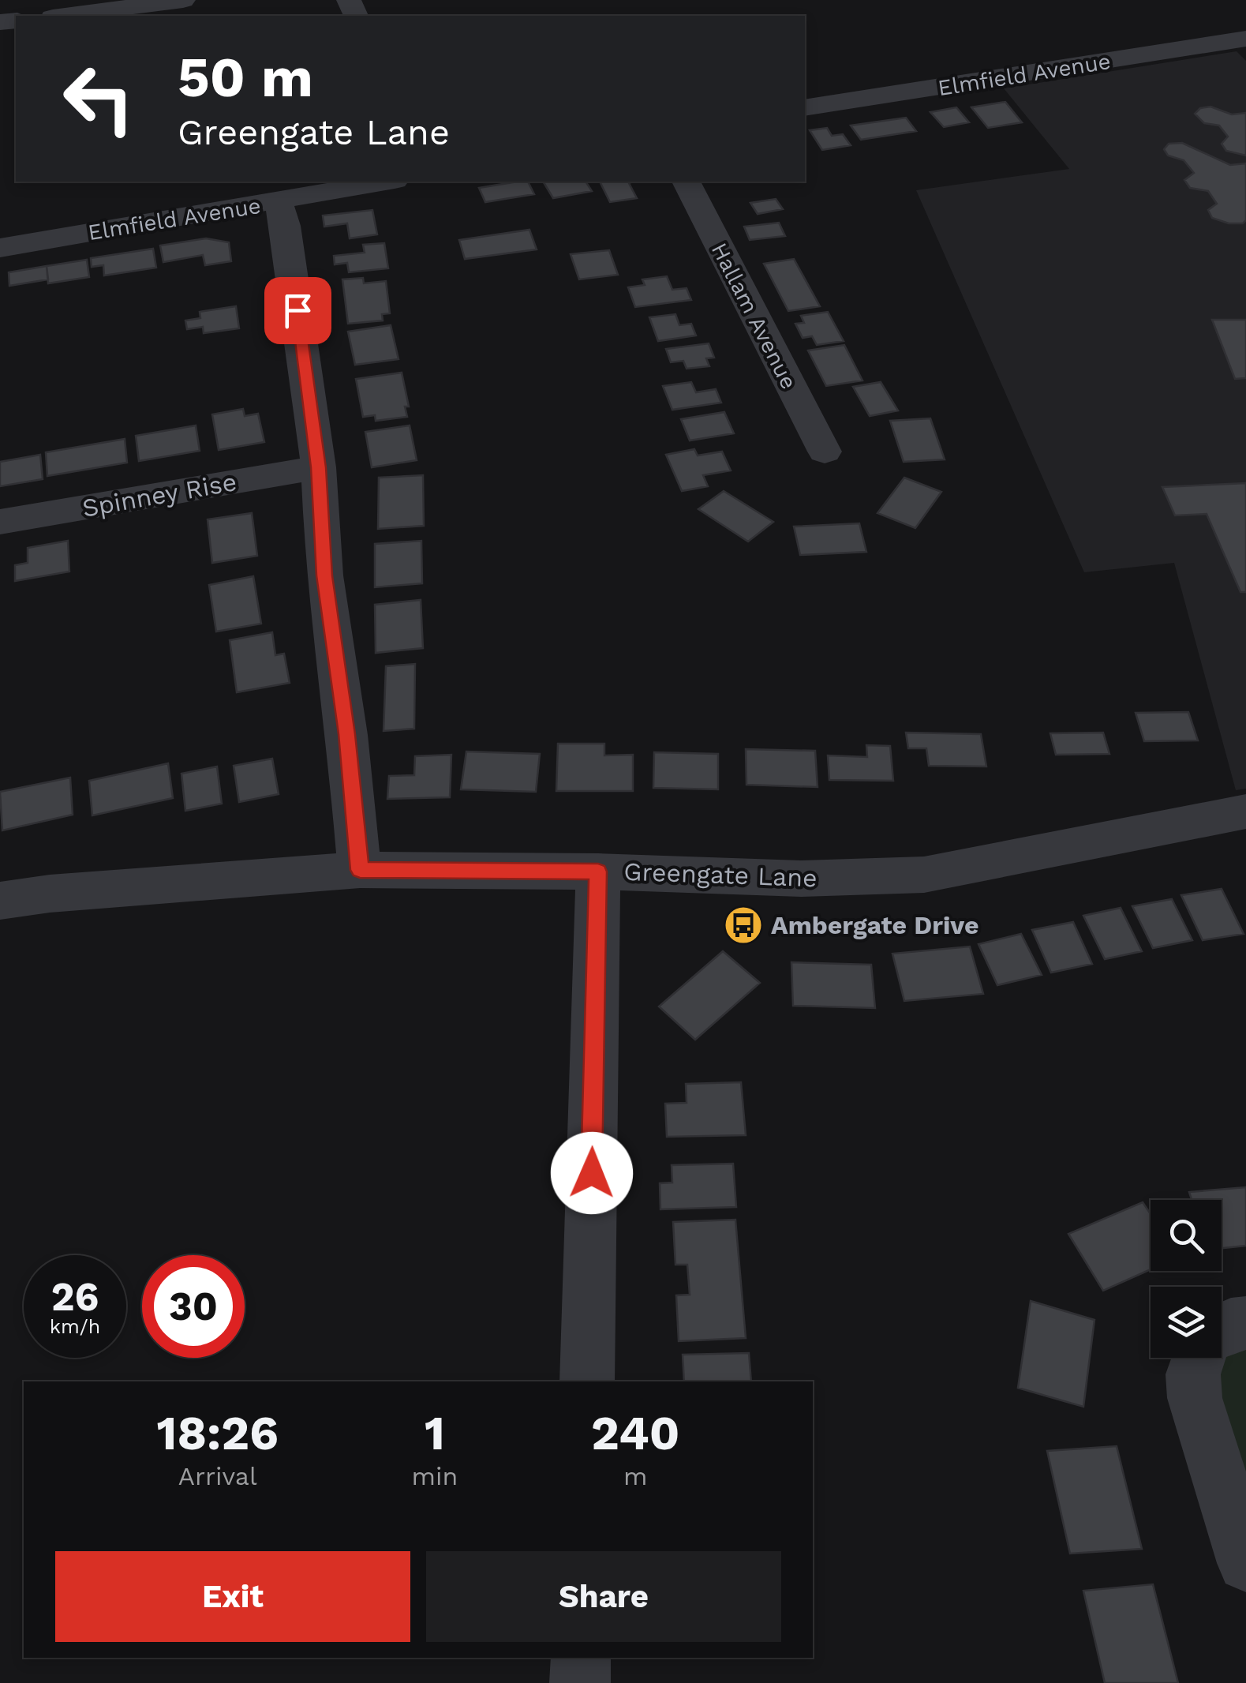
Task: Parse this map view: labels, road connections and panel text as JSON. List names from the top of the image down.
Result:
{
  "streets": {
    "street": [
      "Elmfield Avenue",
      "Hallam Avenue",
      "Spinney Rise",
      "Greengate Lane"
    ]
  },
  "places": {
    "bus stop": ["Ambergate Drive"]
  },
  "page": {
    "turn": ["50 m", "Greengate Lane"],
    "speed": "26 km/h",
    "limit": "30",
    "eta": [
      "18:26",
      "Arrival",
      "1",
      "min",
      "240",
      "m"
    ],
    "buttons": ["Exit", "Share"]
  }
}
